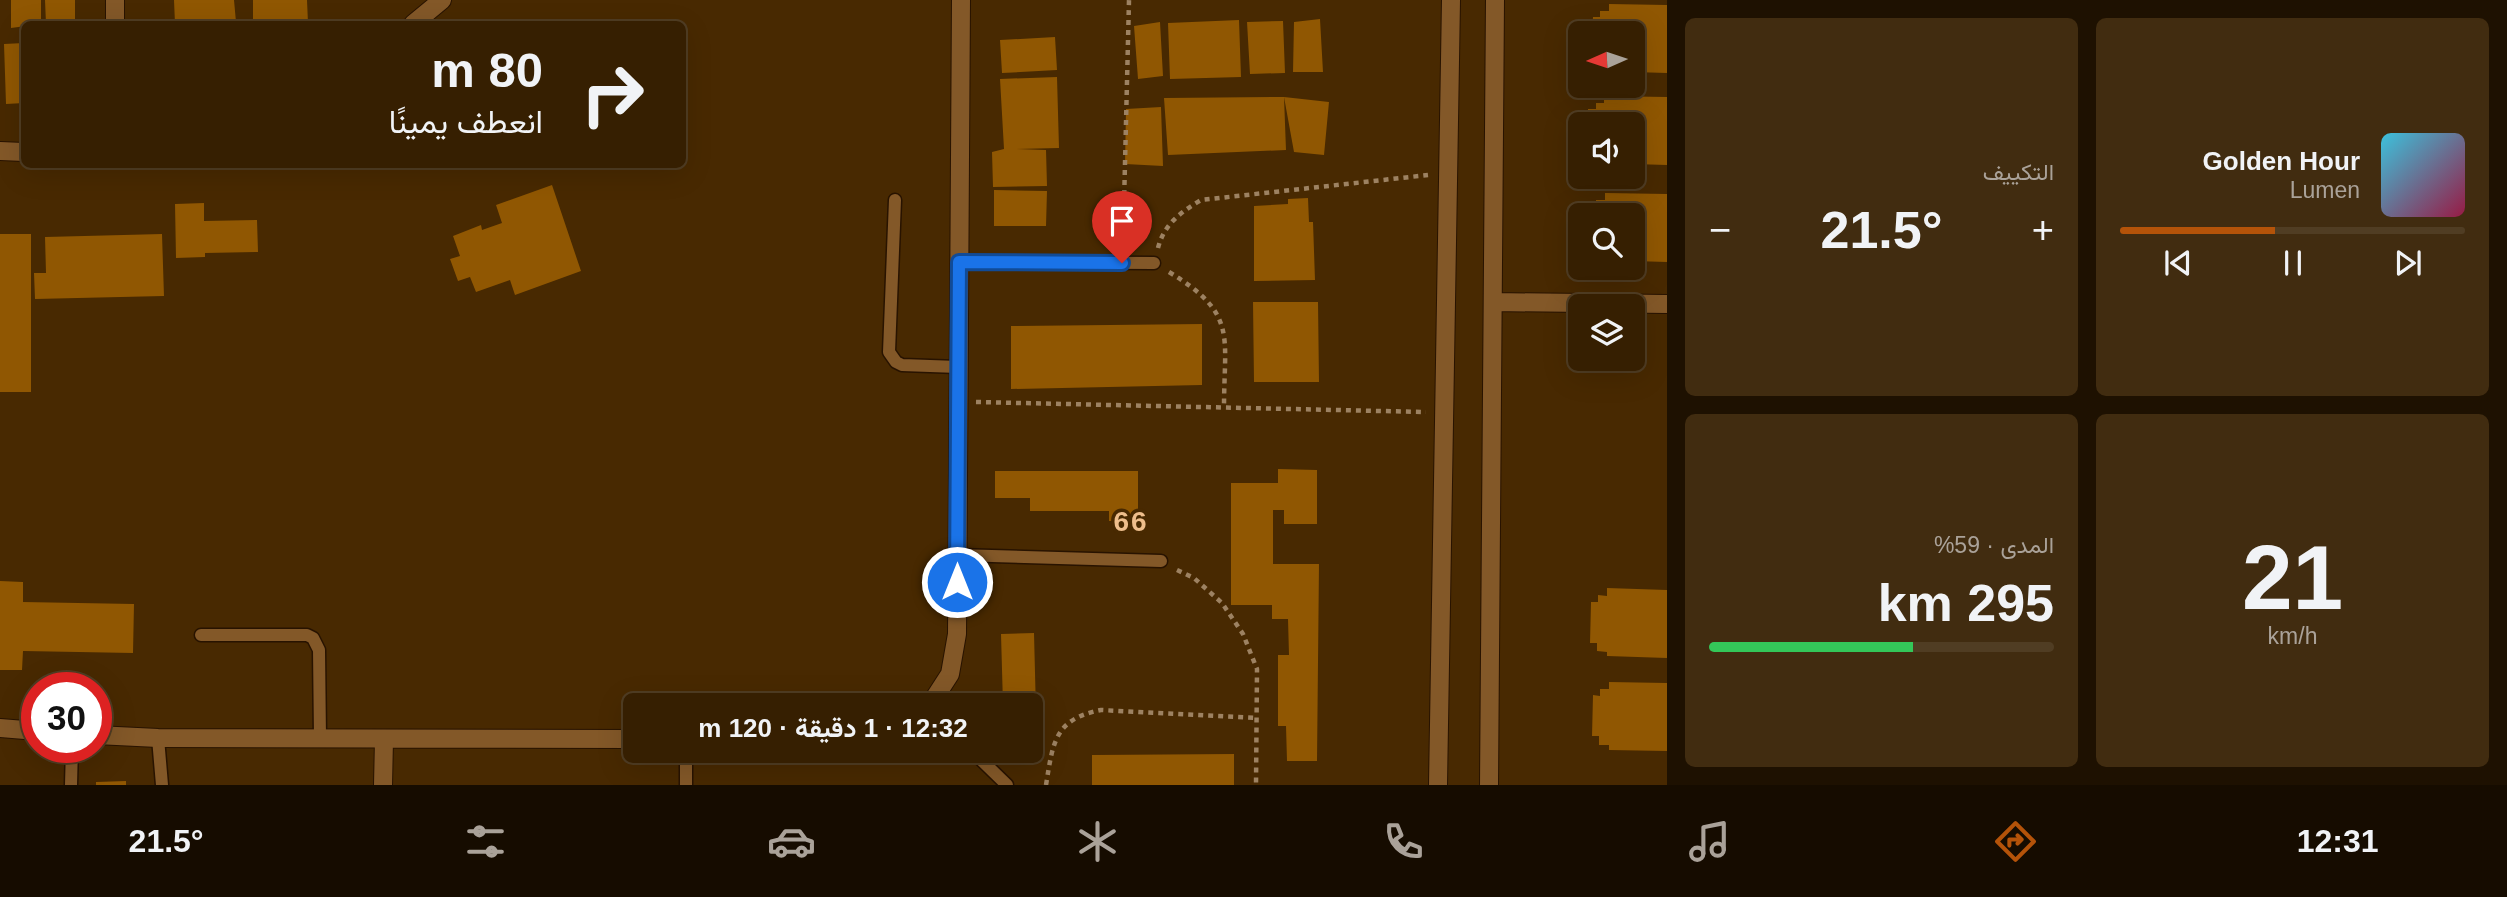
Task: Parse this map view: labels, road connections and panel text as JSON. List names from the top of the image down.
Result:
{
  "districts": ["66"],
  "north": "left",
  "page": {
    "tile": [
      "التكييف",
      ["21", "km/h"],
      ["المدى · 59%", "295 km"]
    ],
    "turn": ["80 m", "انعطف يمينًا"],
    "song": ["Golden Hour", "Lumen"],
    "heat": ["−", "21.5°", "+"],
    "limit": "30",
    "trip": "12:32 · 1 دقيقة · 120 m",
    "tabs": ["12:31", "21.5°"]
  }
}
